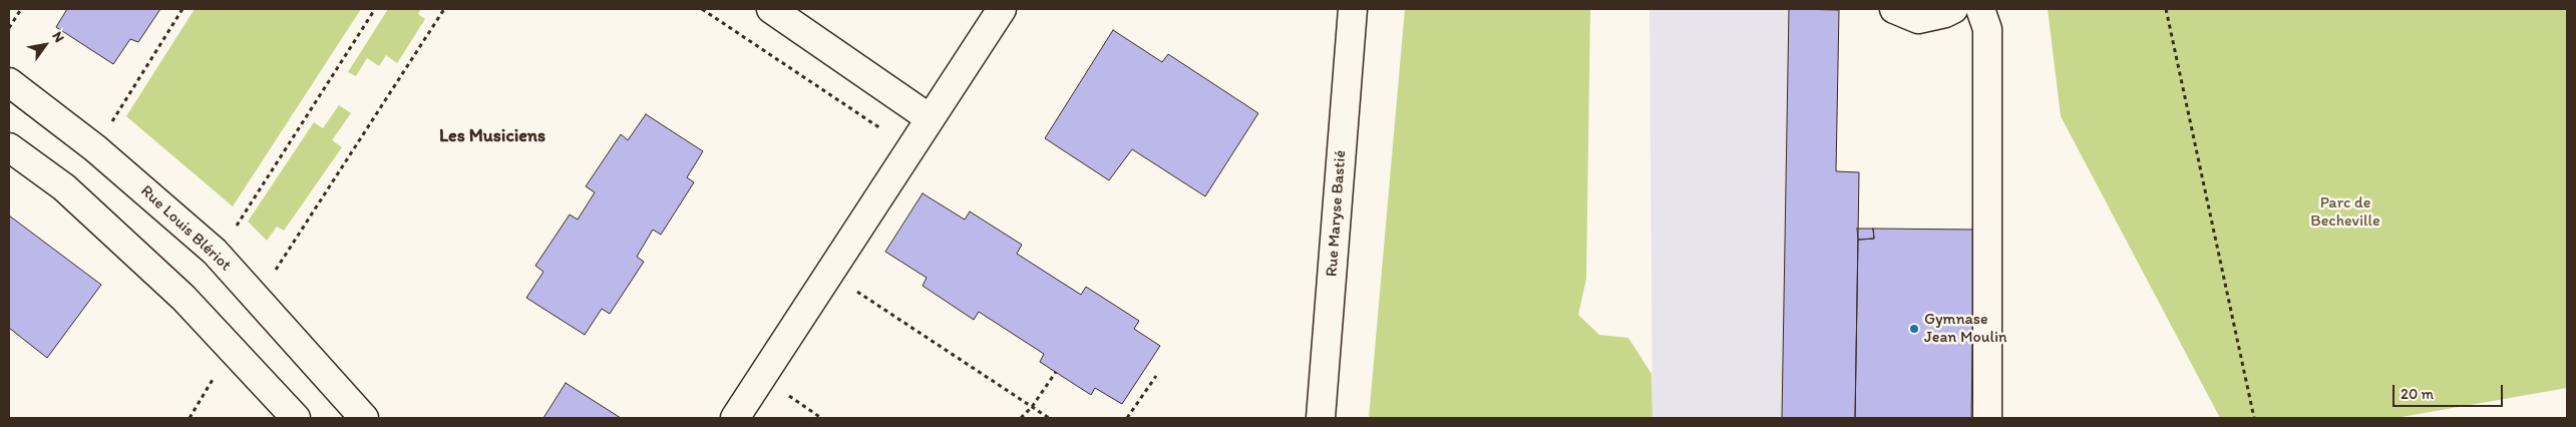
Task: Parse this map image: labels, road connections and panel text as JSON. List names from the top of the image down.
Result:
{
  "streets": {
    "street": ["Rue Maryse Bastié", "Rue Louis Blériot"]
  },
  "districts": ["Les Musiciens"],
  "parks": ["Parc de Becheville"],
  "places": ["Gymnase Jean Moulin"],
  "scale_bar": "20 m",
  "north": "top right"
}
